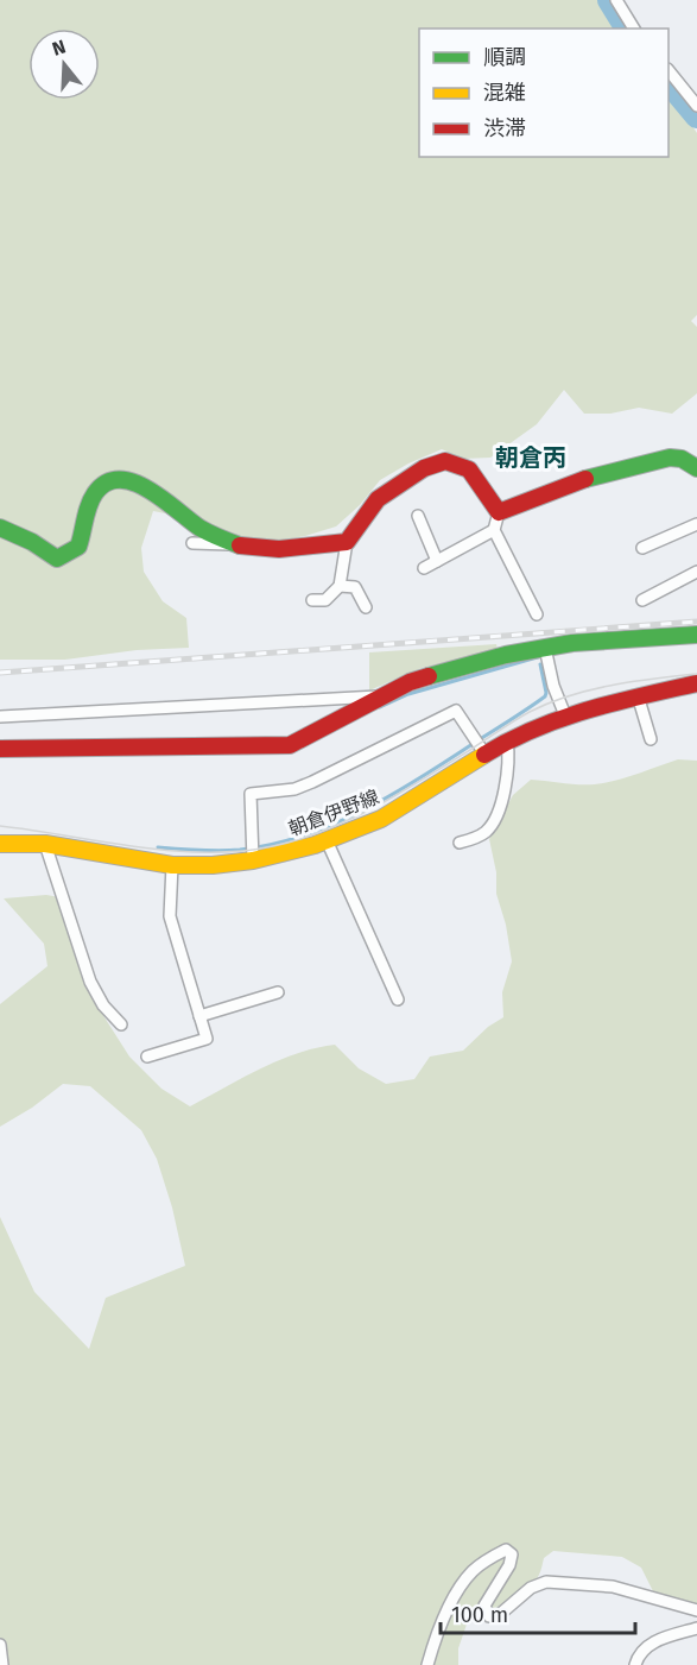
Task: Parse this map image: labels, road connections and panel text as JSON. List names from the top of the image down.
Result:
{
  "streets": {
    "street": ["朝倉伊野線"]
  },
  "districts": ["朝倉丙"],
  "legend": ["順調", "混雑", "渋滞"],
  "scale_bar": "100 m",
  "north": "top"
}
